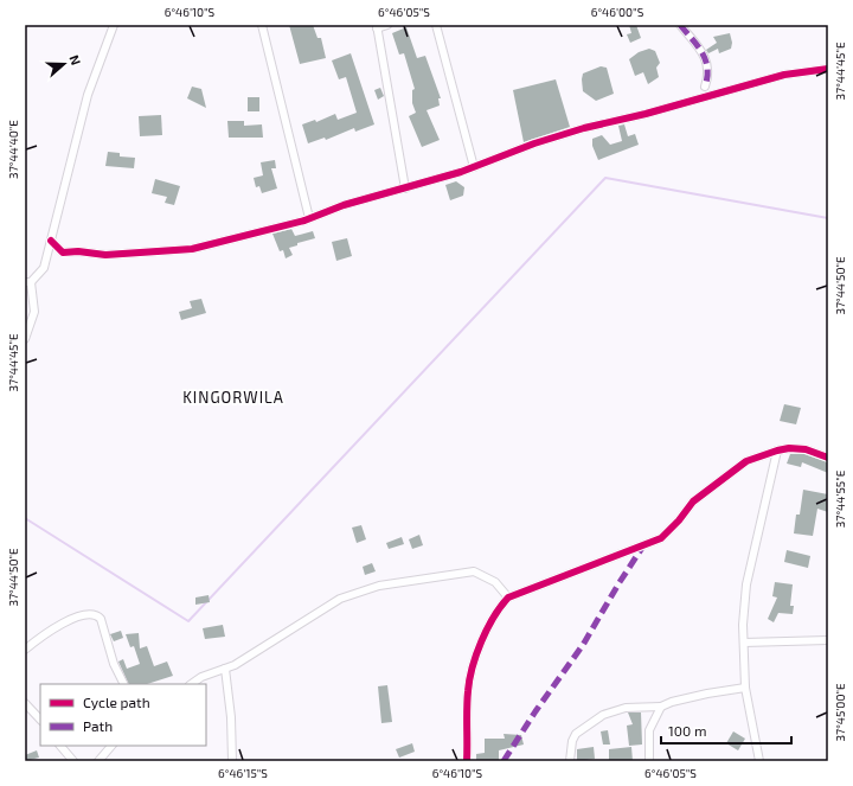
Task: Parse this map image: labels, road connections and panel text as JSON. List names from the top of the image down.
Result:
{
  "districts": ["KINGORWILA"],
  "legend": ["Cycle path", "Path"],
  "scale_bar": "100 m",
  "north": "right",
  "coordinates": [
    "6°46'10\"S",
    "6°46'05\"S",
    "6°46'00\"S",
    "37°44'45\"E",
    "37°44'40\"E",
    "37°44'50\"E",
    "37°44'55\"E",
    "37°45'00\"E",
    "6°46'15\"S"
  ]
}
